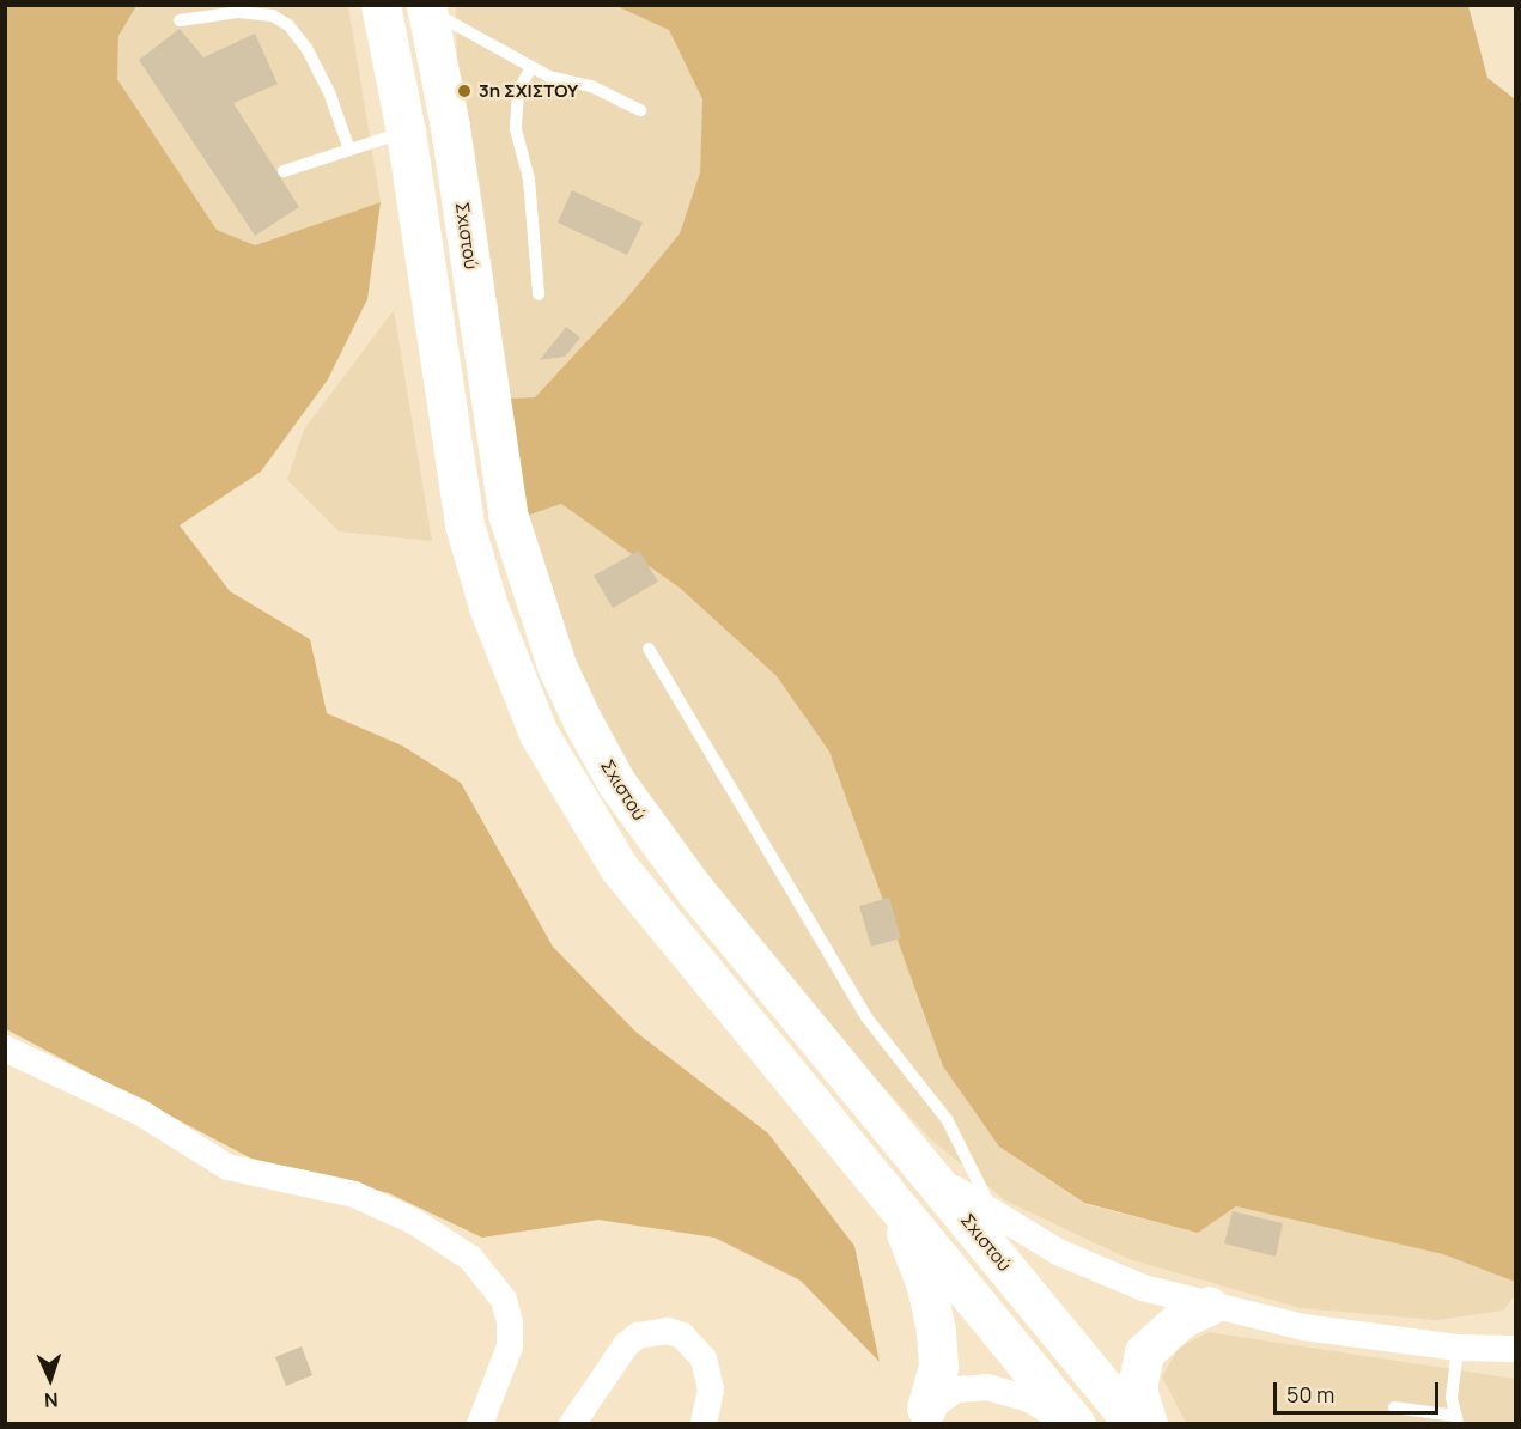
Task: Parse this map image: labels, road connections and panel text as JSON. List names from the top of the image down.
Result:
{
  "streets": {
    "main road": ["Σχιστού"]
  },
  "places": ["3η ΣΧΙΣΤΟΥ"],
  "scale_bar": "50 m",
  "north": "bottom"
}
